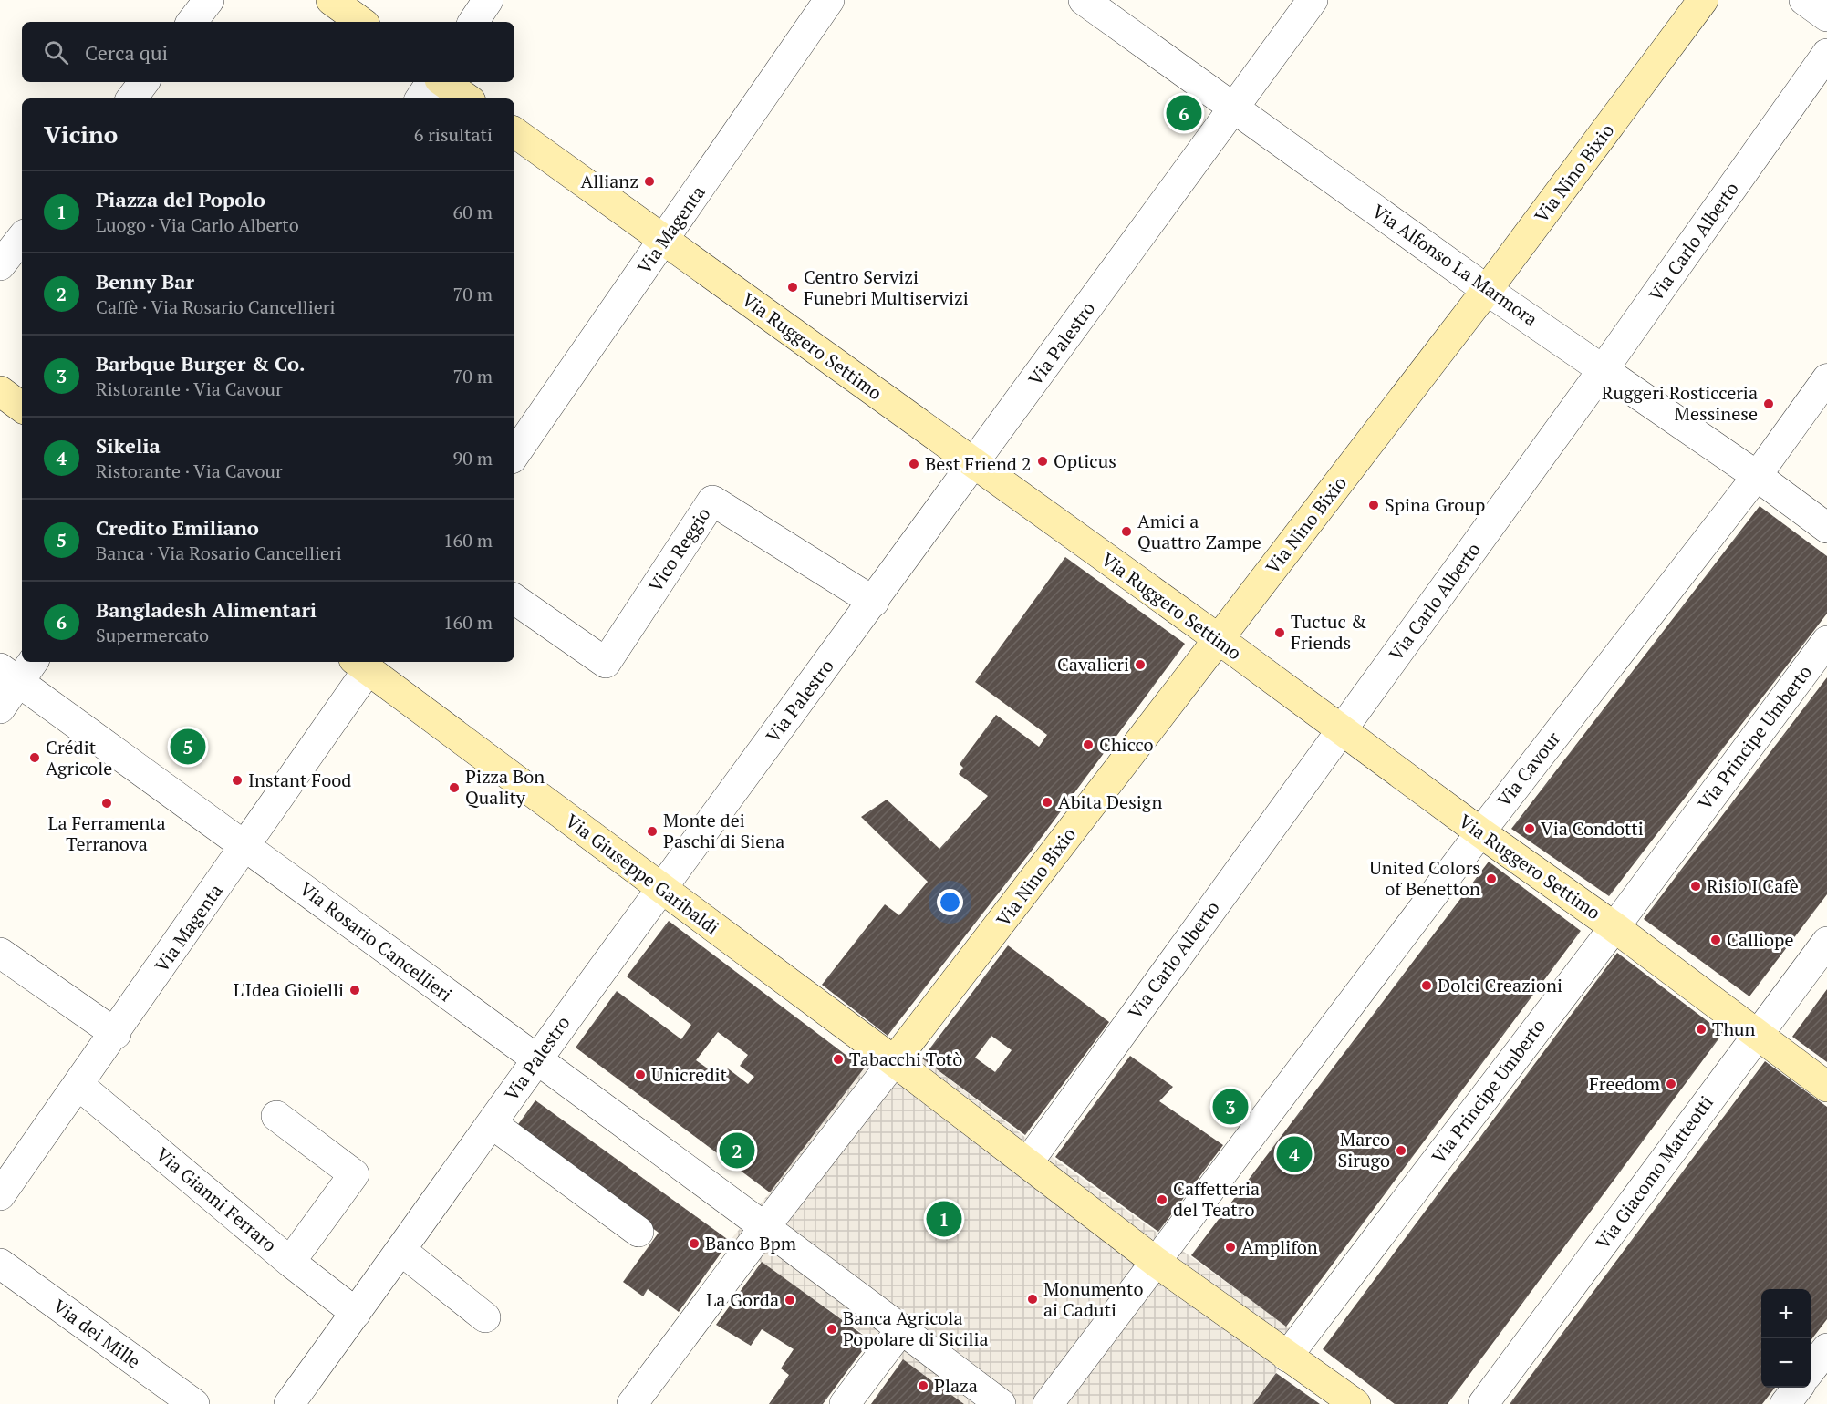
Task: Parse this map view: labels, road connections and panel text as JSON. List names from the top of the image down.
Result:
{
  "streets": {
    "main road": ["Via Nino Bixio", "Via Ruggero Settimo", "Via Giuseppe Garibaldi"],
    "street": [
      "Via Magenta",
      "Via Carlo Alberto",
      "Via Alfonso La Marmora",
      "Via Palestro",
      "Vico Reggio",
      "Via Principe Umberto",
      "Via Cavour",
      "Via Rosario Cancellieri",
      "Via Giacomo Matteotti",
      "Via Gianni Ferraro",
      "Via dei Mille"
    ]
  },
  "crossings": [
    ["Via Nino Bixio", "Via Alfonso La Marmora"],
    ["Via Nino Bixio", "Via Ruggero Settimo"],
    ["Via Nino Bixio", "Via Giuseppe Garibaldi"],
    ["Via Magenta", "Via Ruggero Settimo"],
    ["Via Magenta", "Via Giuseppe Garibaldi"],
    ["Via Magenta", "Via Rosario Cancellieri"],
    ["Via Magenta", "Via Gianni Ferraro"],
    ["Via Carlo Alberto", "Via Alfonso La Marmora"],
    ["Via Carlo Alberto", "Via Ruggero Settimo"],
    ["Via Carlo Alberto", "Via Giuseppe Garibaldi"],
    ["Via Alfonso La Marmora", "Via Palestro"],
    ["Via Alfonso La Marmora", "Via Cavour"],
    ["Via Palestro", "Via Ruggero Settimo"],
    ["Via Palestro", "Vico Reggio"],
    ["Via Palestro", "Via Giuseppe Garibaldi"],
    ["Via Palestro", "Via Rosario Cancellieri"],
    ["Via Palestro", "Via Gianni Ferraro"],
    ["Via Ruggero Settimo", "Via Principe Umberto"],
    ["Via Ruggero Settimo", "Via Cavour"],
    ["Via Ruggero Settimo", "Via Giacomo Matteotti"],
    ["Via Principe Umberto", "Via Giuseppe Garibaldi"],
    ["Via Cavour", "Via Giuseppe Garibaldi"]
  ],
  "places": [
    "Allianz",
    "Centro Servizi Funebri Multiservizi",
    "Ruggeri Rosticceria Messinese",
    "Opticus",
    "Best Friend 2",
    "Spina Group",
    "Amici a Quattro Zampe",
    "Tuctuc & Friends",
    "Cavalieri",
    "Chicco",
    "Crédit Agricole",
    "Instant Food",
    "Pizza Bon Quality",
    "Abita Design",
    "La Ferramenta Terranova",
    "Via Condotti",
    "Monte dei Paschi di Siena",
    "United Colors of Benetton",
    "Risio I Cafè",
    "Calliope",
    "Dolci Creazioni",
    "L'Idea Gioielli",
    "Thun",
    "Tabacchi Totò",
    "Unicredit",
    "Freedom",
    "Marco Sirugo",
    "Caffetteria del Teatro",
    "Banco Bpm",
    "Amplifon",
    "Monumento ai Caduti",
    "La Gorda",
    "Banca Agricola Popolare di Sicilia",
    "Plaza"
  ],
  "page": {
    "search": "Cerca qui",
    "pins": [
      "6",
      "5",
      "3",
      "2",
      "4",
      "1"
    ],
    "heading": ["Vicino", "6 risultati"],
    "list": [
      {
        "mark": "1",
        "name": "Piazza del Popolo",
        "note": "Luogo · Via Carlo Alberto",
        "value": "60 m"
      },
      {
        "mark": "2",
        "name": "Benny Bar",
        "note": "Caffè · Via Rosario Cancellieri",
        "value": "70 m"
      },
      {
        "mark": "3",
        "name": "Barbque Burger & Co.",
        "note": "Ristorante · Via Cavour",
        "value": "70 m"
      },
      {
        "mark": "4",
        "name": "Sikelia",
        "note": "Ristorante · Via Cavour",
        "value": "90 m"
      },
      {
        "mark": "5",
        "name": "Credito Emiliano",
        "note": "Banca · Via Rosario Cancellieri",
        "value": "160 m"
      },
      {
        "mark": "6",
        "name": "Bangladesh Alimentari",
        "note": "Supermercato",
        "value": "160 m"
      }
    ],
    "map_buttons": ["+", "−"]
  }
}
